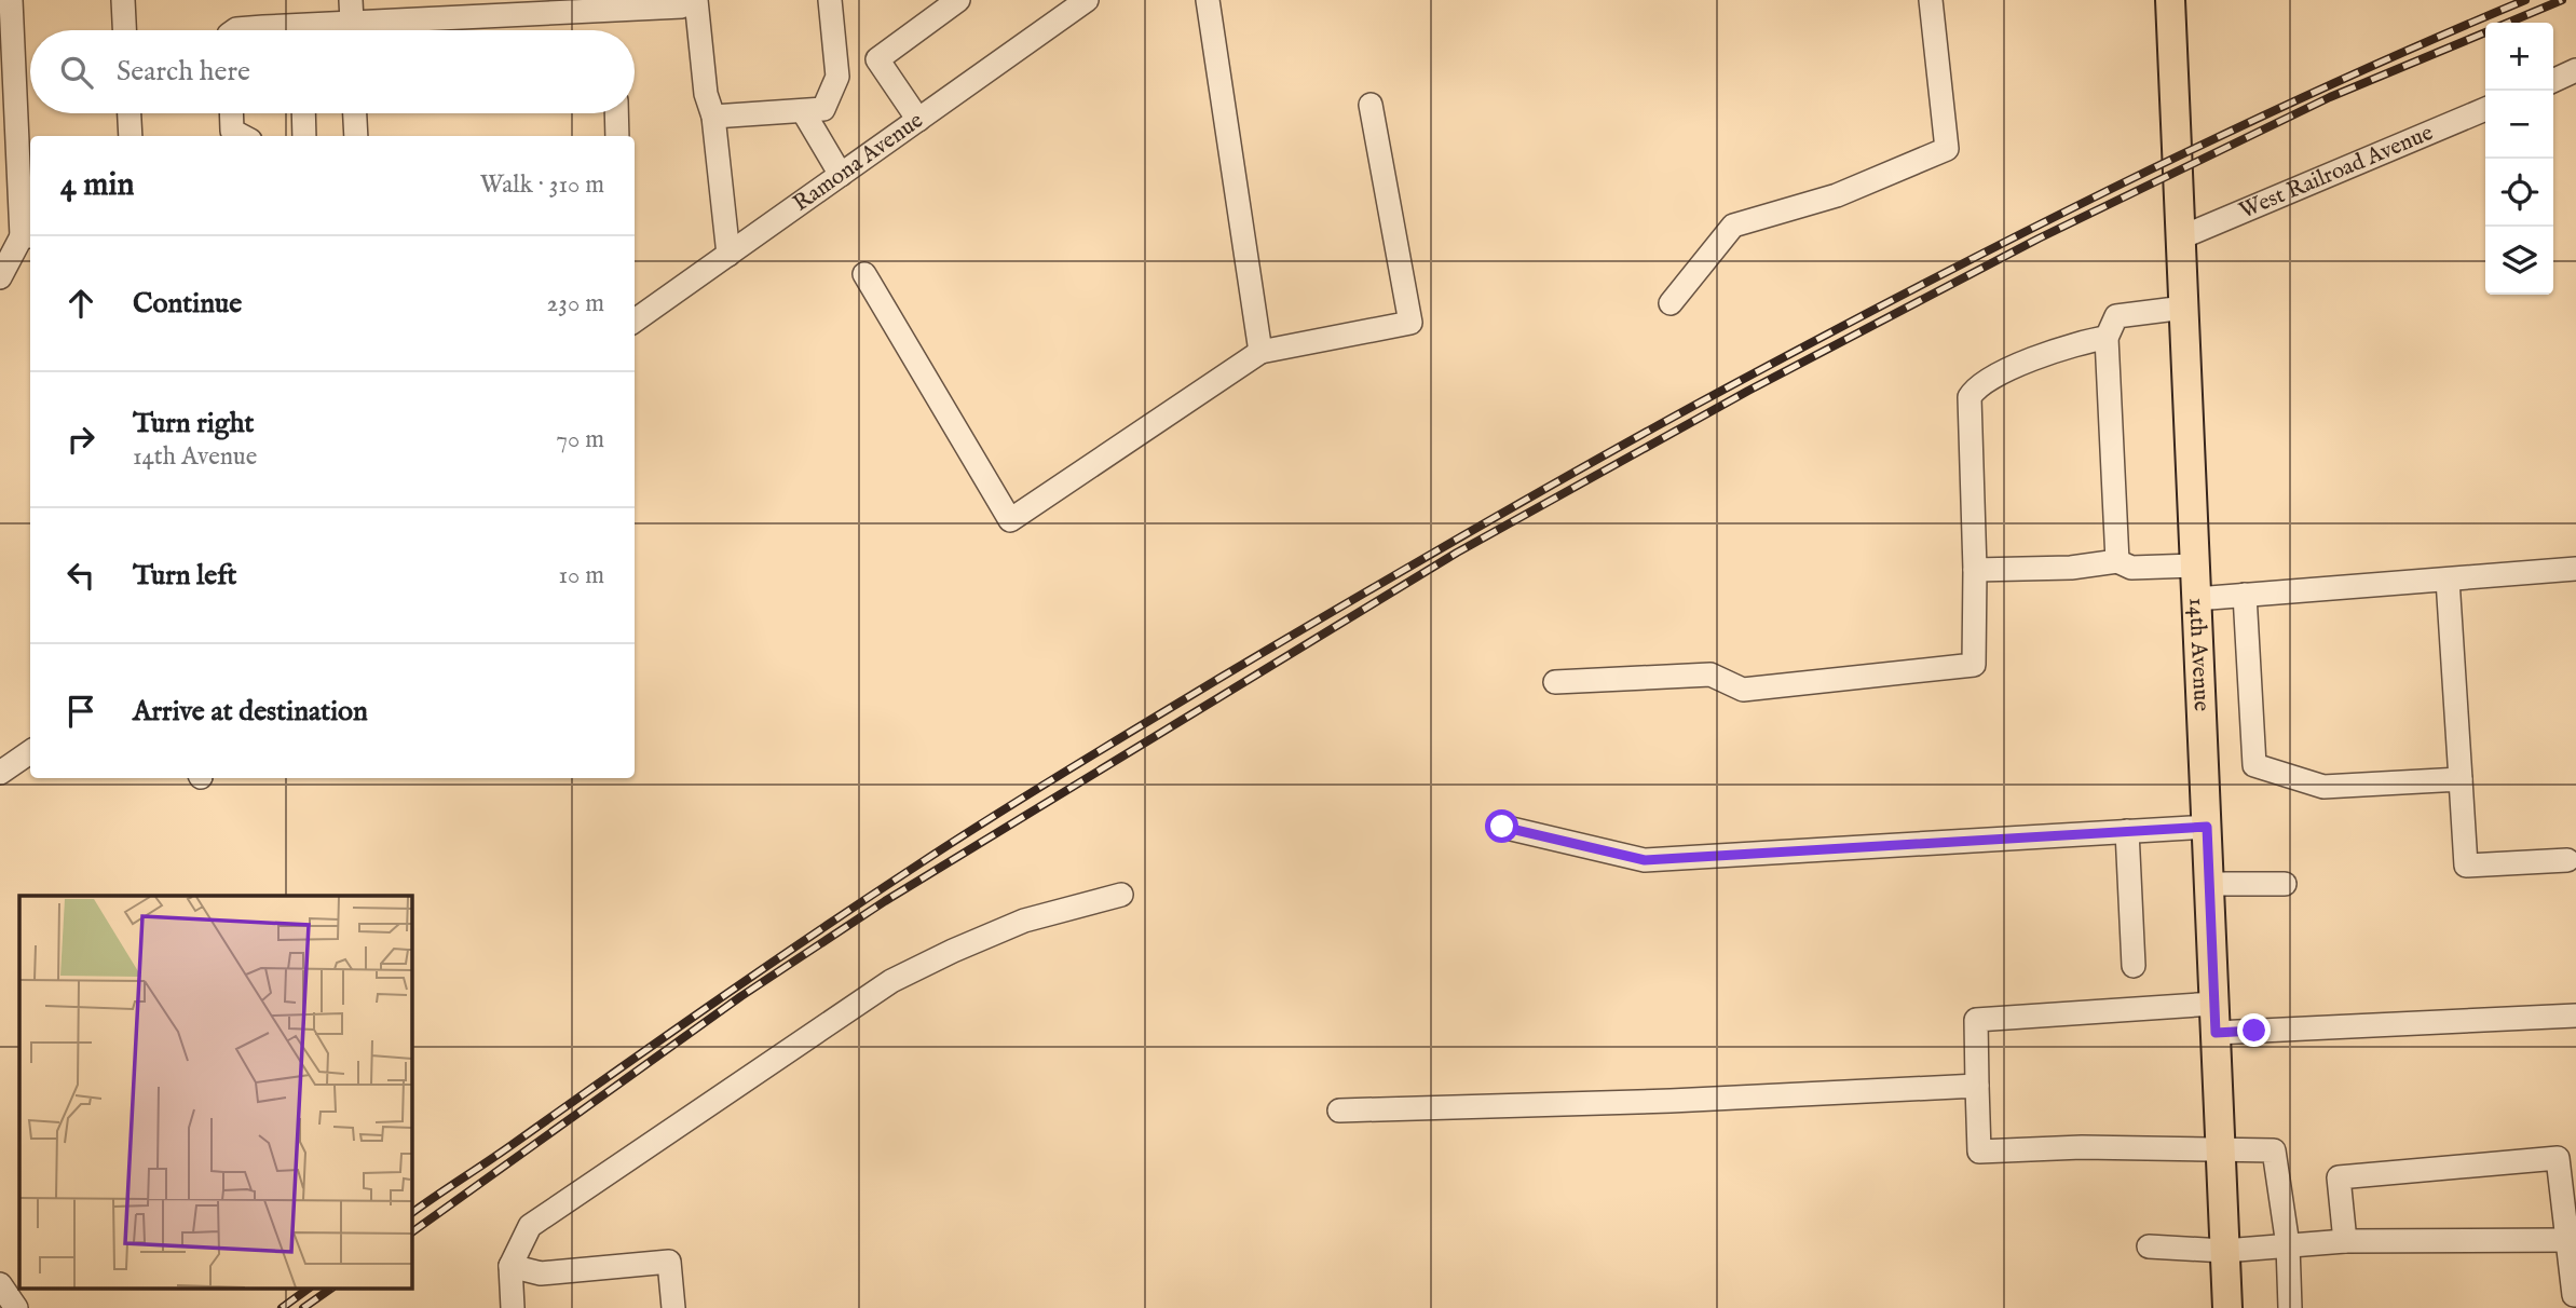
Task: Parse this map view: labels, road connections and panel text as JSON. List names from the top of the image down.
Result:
{
  "streets": {
    "main road": ["14th Avenue"],
    "street": ["Ramona Avenue", "West Railroad Avenue"]
  },
  "crossings": [
    ["West Railroad Avenue", "14th Avenue"]
  ],
  "page": {
    "map_buttons": ["+", "−"],
    "search": "Search here",
    "heading": ["4 min", "Walk · 310 m"],
    "list": [
      ["Continue", "230 m"],
      ["Turn right", "14th Avenue", "70 m"],
      ["Turn left", "10 m"],
      "Arrive at destination"
    ]
  }
}
